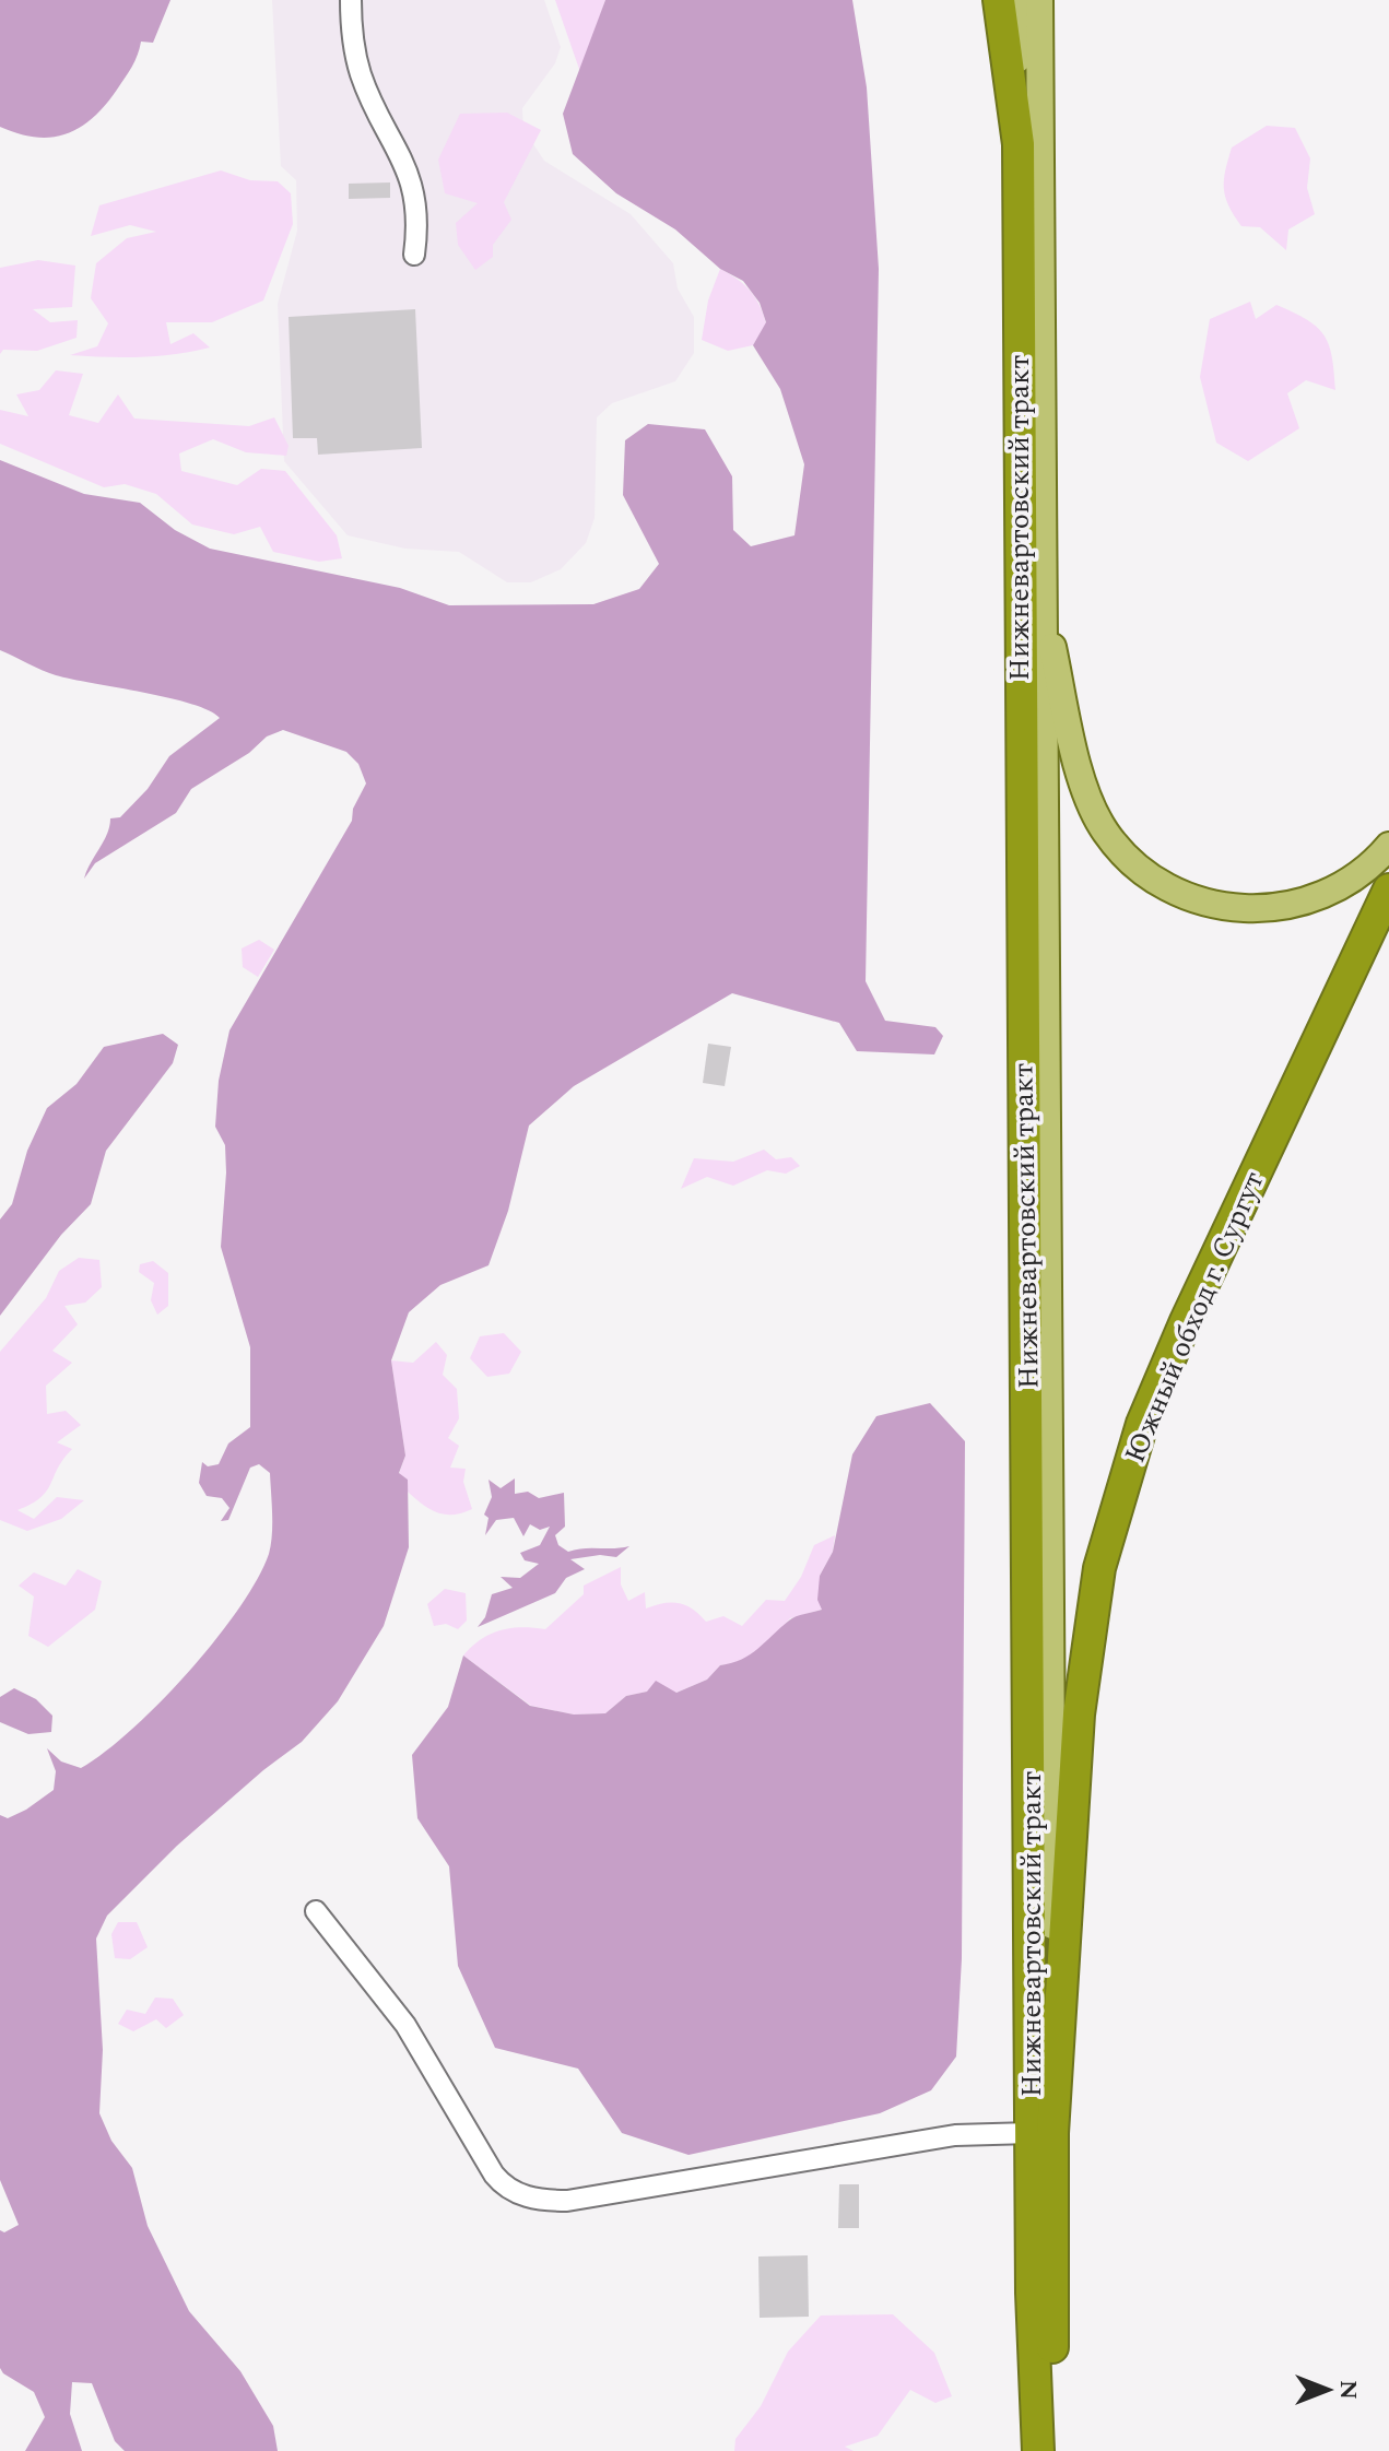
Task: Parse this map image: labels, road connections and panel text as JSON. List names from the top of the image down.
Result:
{
  "streets": {
    "highway": ["Нижневартовский тракт", "Южный обход г. Сургут"]
  },
  "crossings": [
    ["Нижневартовский тракт", "Южный обход г. Сургут"]
  ],
  "north": "right"
}
